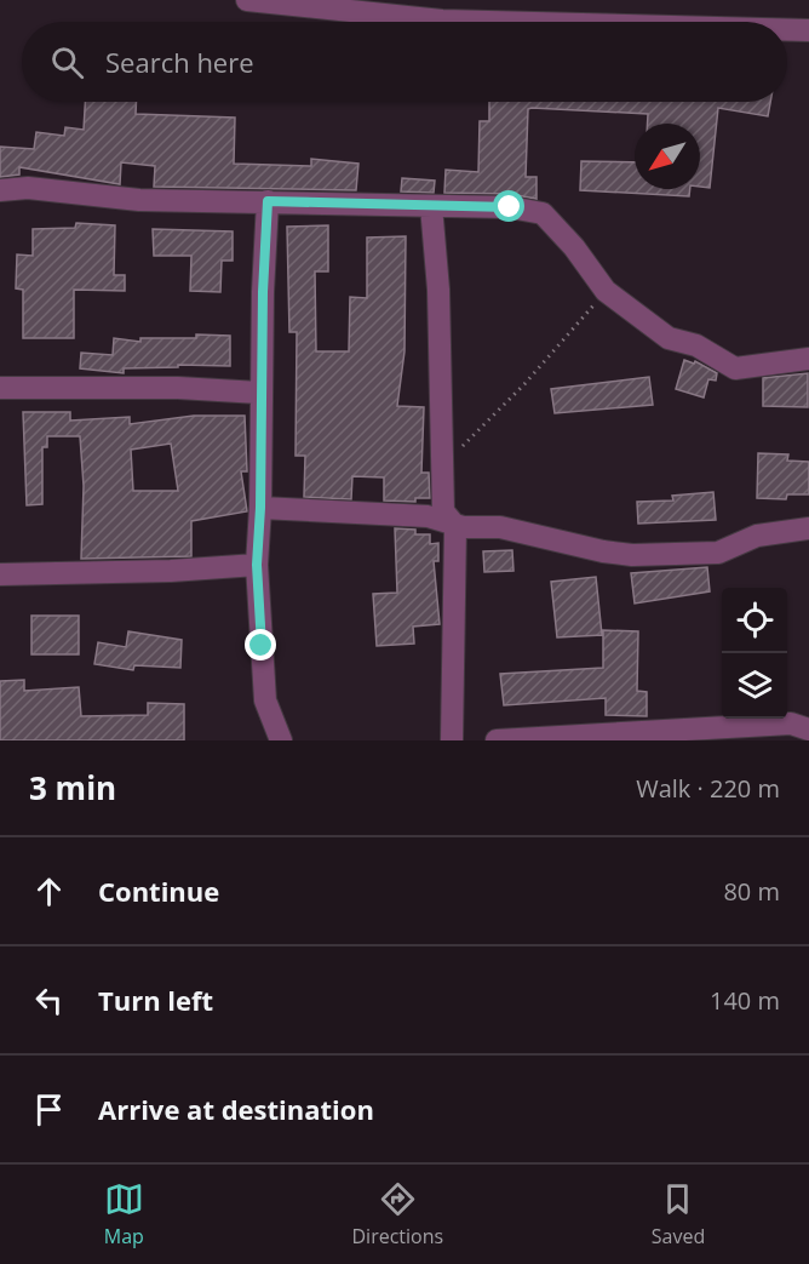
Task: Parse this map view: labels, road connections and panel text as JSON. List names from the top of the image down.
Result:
{
  "north": "bottom left",
  "page": {
    "search": "Search here",
    "heading": ["3 min", "Walk · 220 m"],
    "list": [
      ["Continue", "80 m"],
      ["Turn left", "140 m"],
      "Arrive at destination"
    ],
    "nav": ["Map", "Directions", "Saved"]
  }
}
